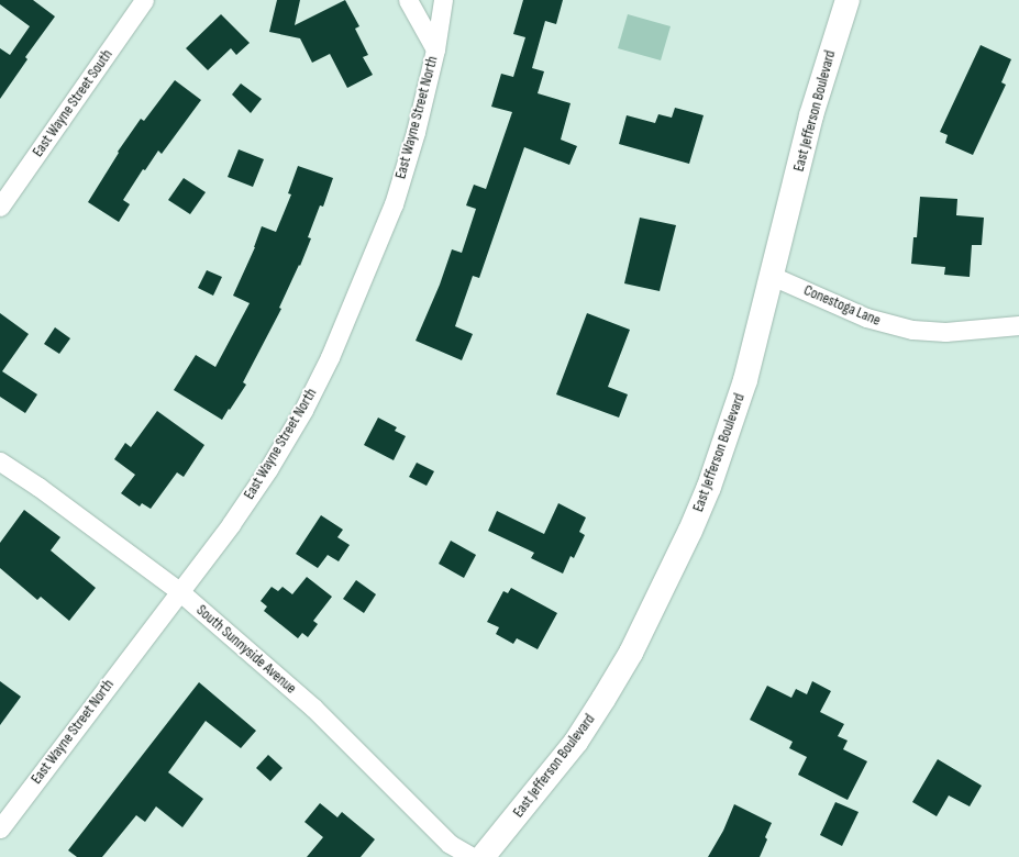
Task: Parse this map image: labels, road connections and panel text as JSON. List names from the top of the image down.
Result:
{
  "streets": {
    "street": [
      "East Wayne Street South",
      "East Jefferson Boulevard",
      "East Wayne Street North",
      "Conestoga Lane",
      "South Sunnyside Avenue"
    ]
  },
  "crossings": [
    ["East Jefferson Boulevard", "Conestoga Lane"],
    ["East Wayne Street North", "South Sunnyside Avenue"]
  ]
}
